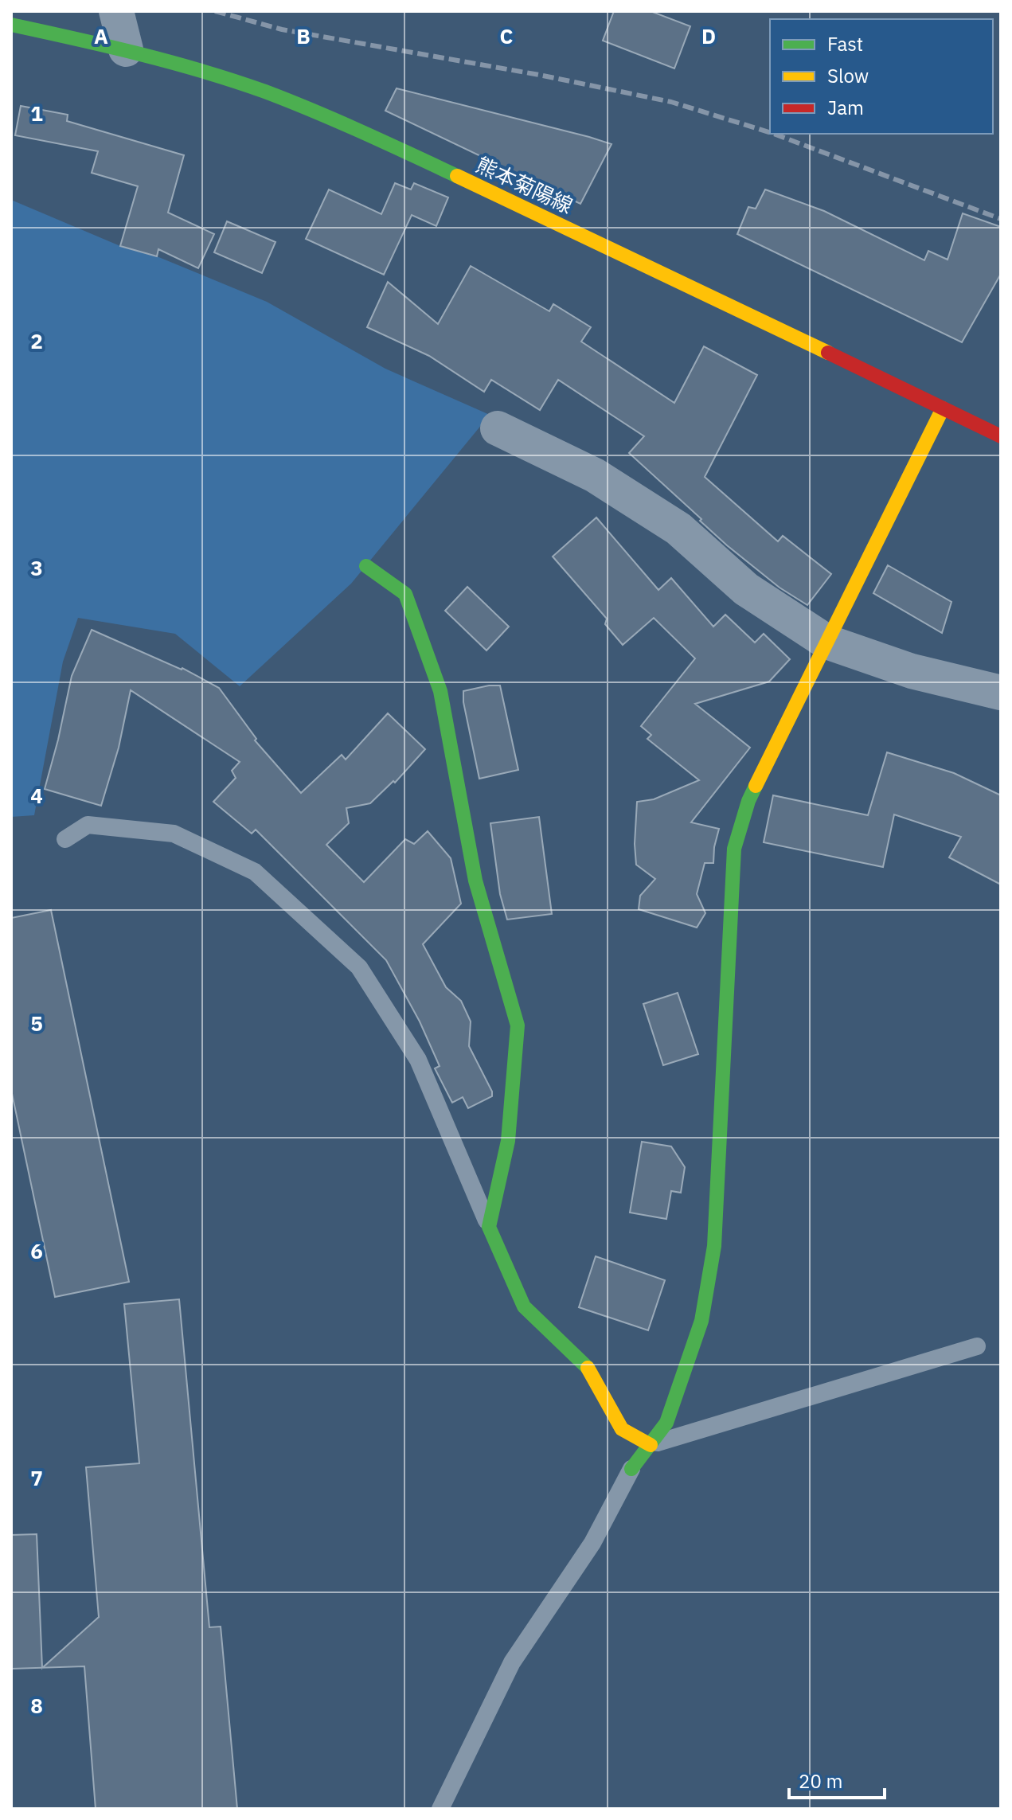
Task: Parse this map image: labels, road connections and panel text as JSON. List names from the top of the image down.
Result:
{
  "streets": {
    "street": ["熊本菊陽線"]
  },
  "legend": ["Fast", "Slow", "Jam"],
  "scale_bar": "20 m",
  "grid": {
    "columns": [
      "A",
      "B",
      "C",
      "D"
    ],
    "rows": [
      "1",
      "2",
      "3",
      "4",
      "5",
      "6",
      "7",
      "8"
    ]
  }
}
